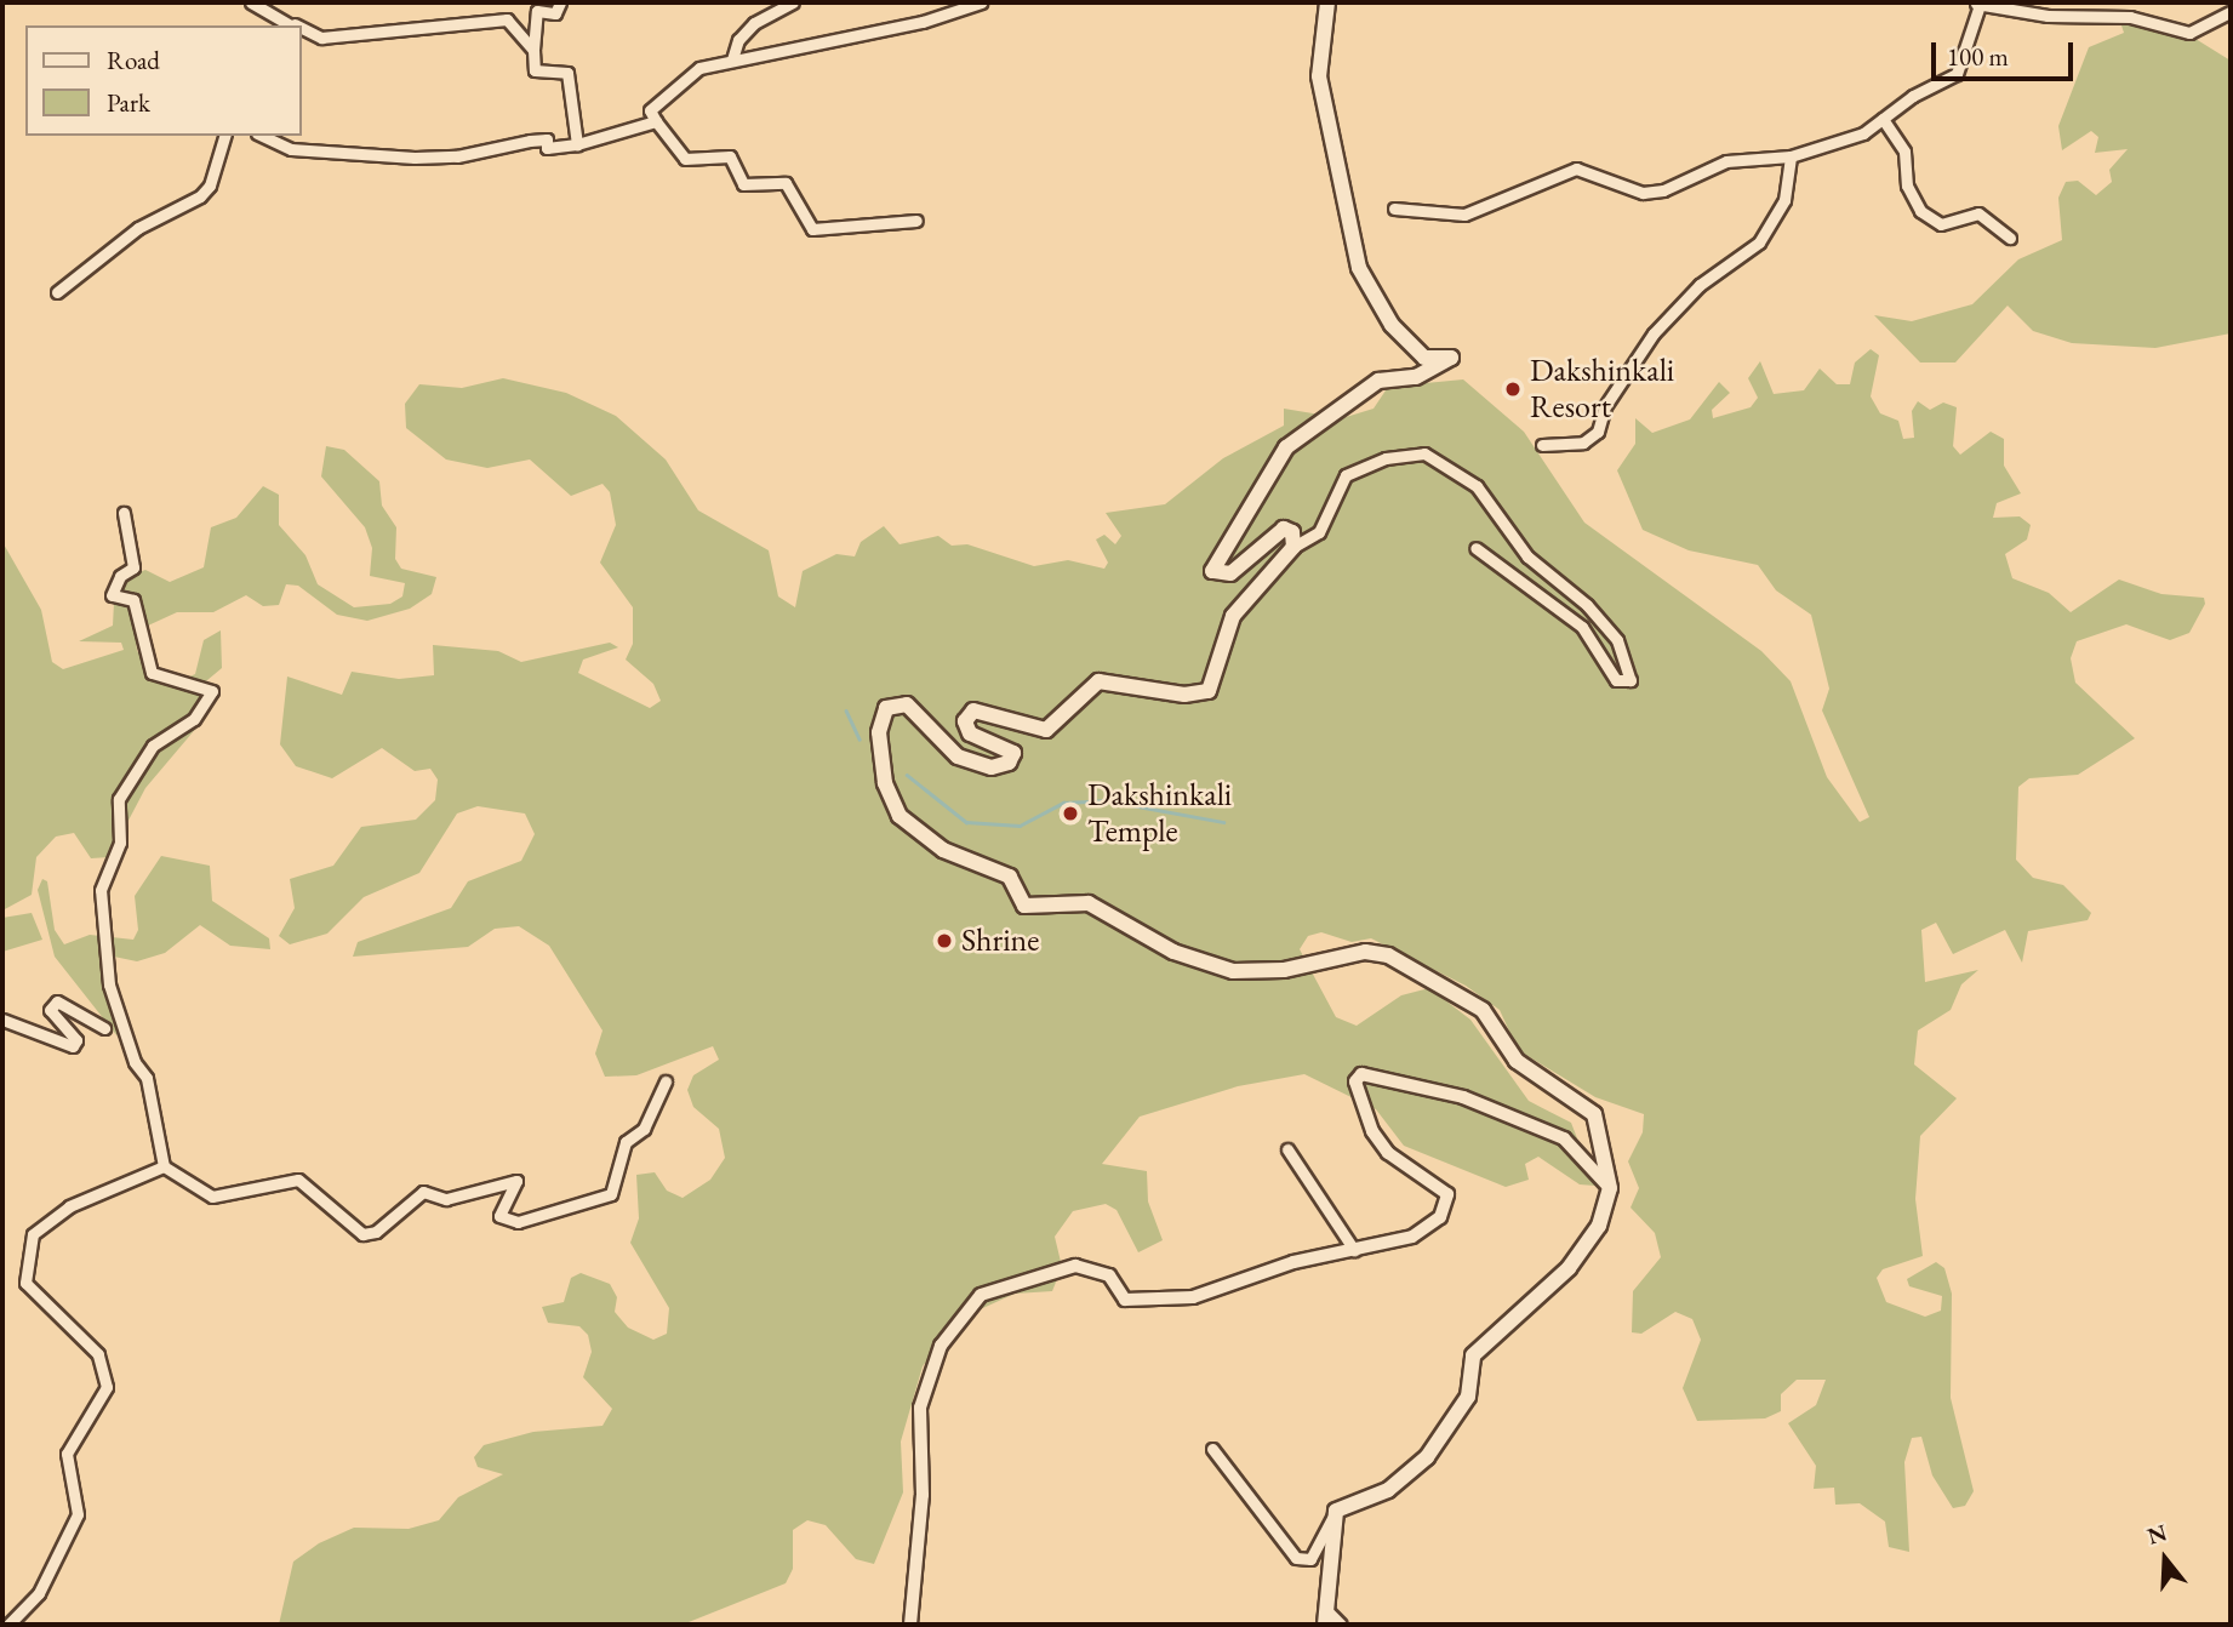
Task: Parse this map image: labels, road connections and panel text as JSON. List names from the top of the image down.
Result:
{
  "places": ["Dakshinkali Resort", "Dakshinkali Temple", "Shrine"],
  "legend": ["Road", "Park"],
  "scale_bar": "100 m",
  "north": "top"
}
